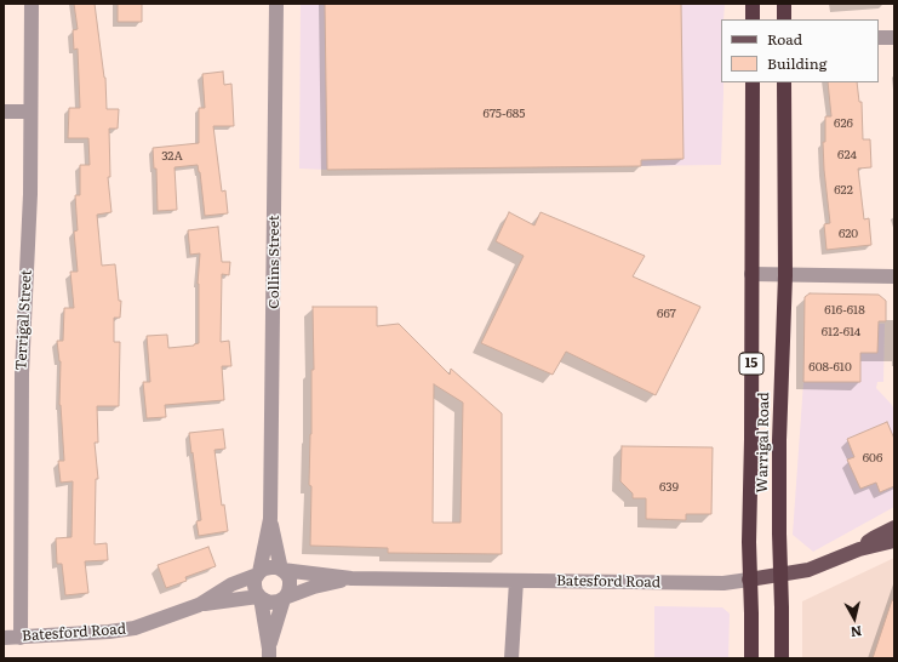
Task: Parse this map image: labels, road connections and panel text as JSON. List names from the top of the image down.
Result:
{
  "streets": {
    "highway": ["15", "Warrigal Road"],
    "main road": ["Batesford Road"],
    "street": ["Collins Street", "Terrigal Street"]
  },
  "crossings": [
    ["Collins Street", "Batesford Road"],
    ["Terrigal Street", "Batesford Road"],
    ["Warrigal Road", "Batesford Road"]
  ],
  "house_numbers": [
    "675-685",
    "626",
    "624",
    "32A",
    "622",
    "620",
    "616-618",
    "667",
    "612-614",
    "608-610",
    "606",
    "639"
  ],
  "legend": ["Road", "Building"],
  "north": "bottom"
}
